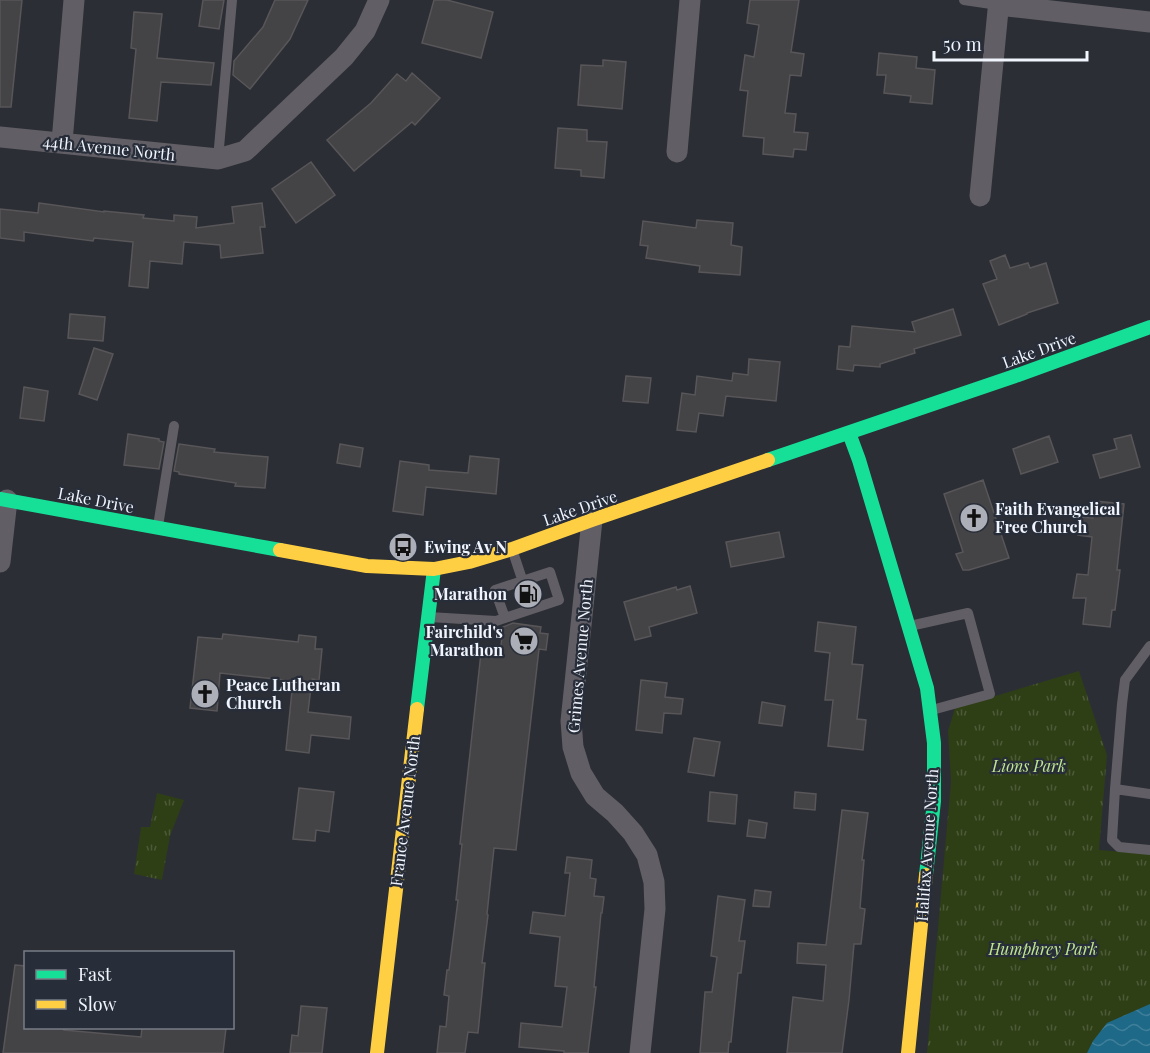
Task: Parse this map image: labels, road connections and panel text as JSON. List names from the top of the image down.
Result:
{
  "streets": {
    "street": [
      "44th Avenue North",
      "Lake Drive",
      "Grimes Avenue North",
      "France Avenue North",
      "Halifax Avenue North"
    ]
  },
  "crossings": [
    ["Lake Drive", "Grimes Avenue North"],
    ["Lake Drive", "France Avenue North"],
    ["Lake Drive", "Halifax Avenue North"]
  ],
  "parks": ["Lions Park", "Humphrey Park"],
  "places": {
    "church": ["Faith Evangelical Free Church", "Peace Lutheran Church"],
    "bus stop": ["Ewing Av N"],
    "fuel station": ["Marathon"],
    "supermarket": ["Fairchild's Marathon"]
  },
  "legend": ["Fast", "Slow"],
  "scale_bar": "50 m"
}
